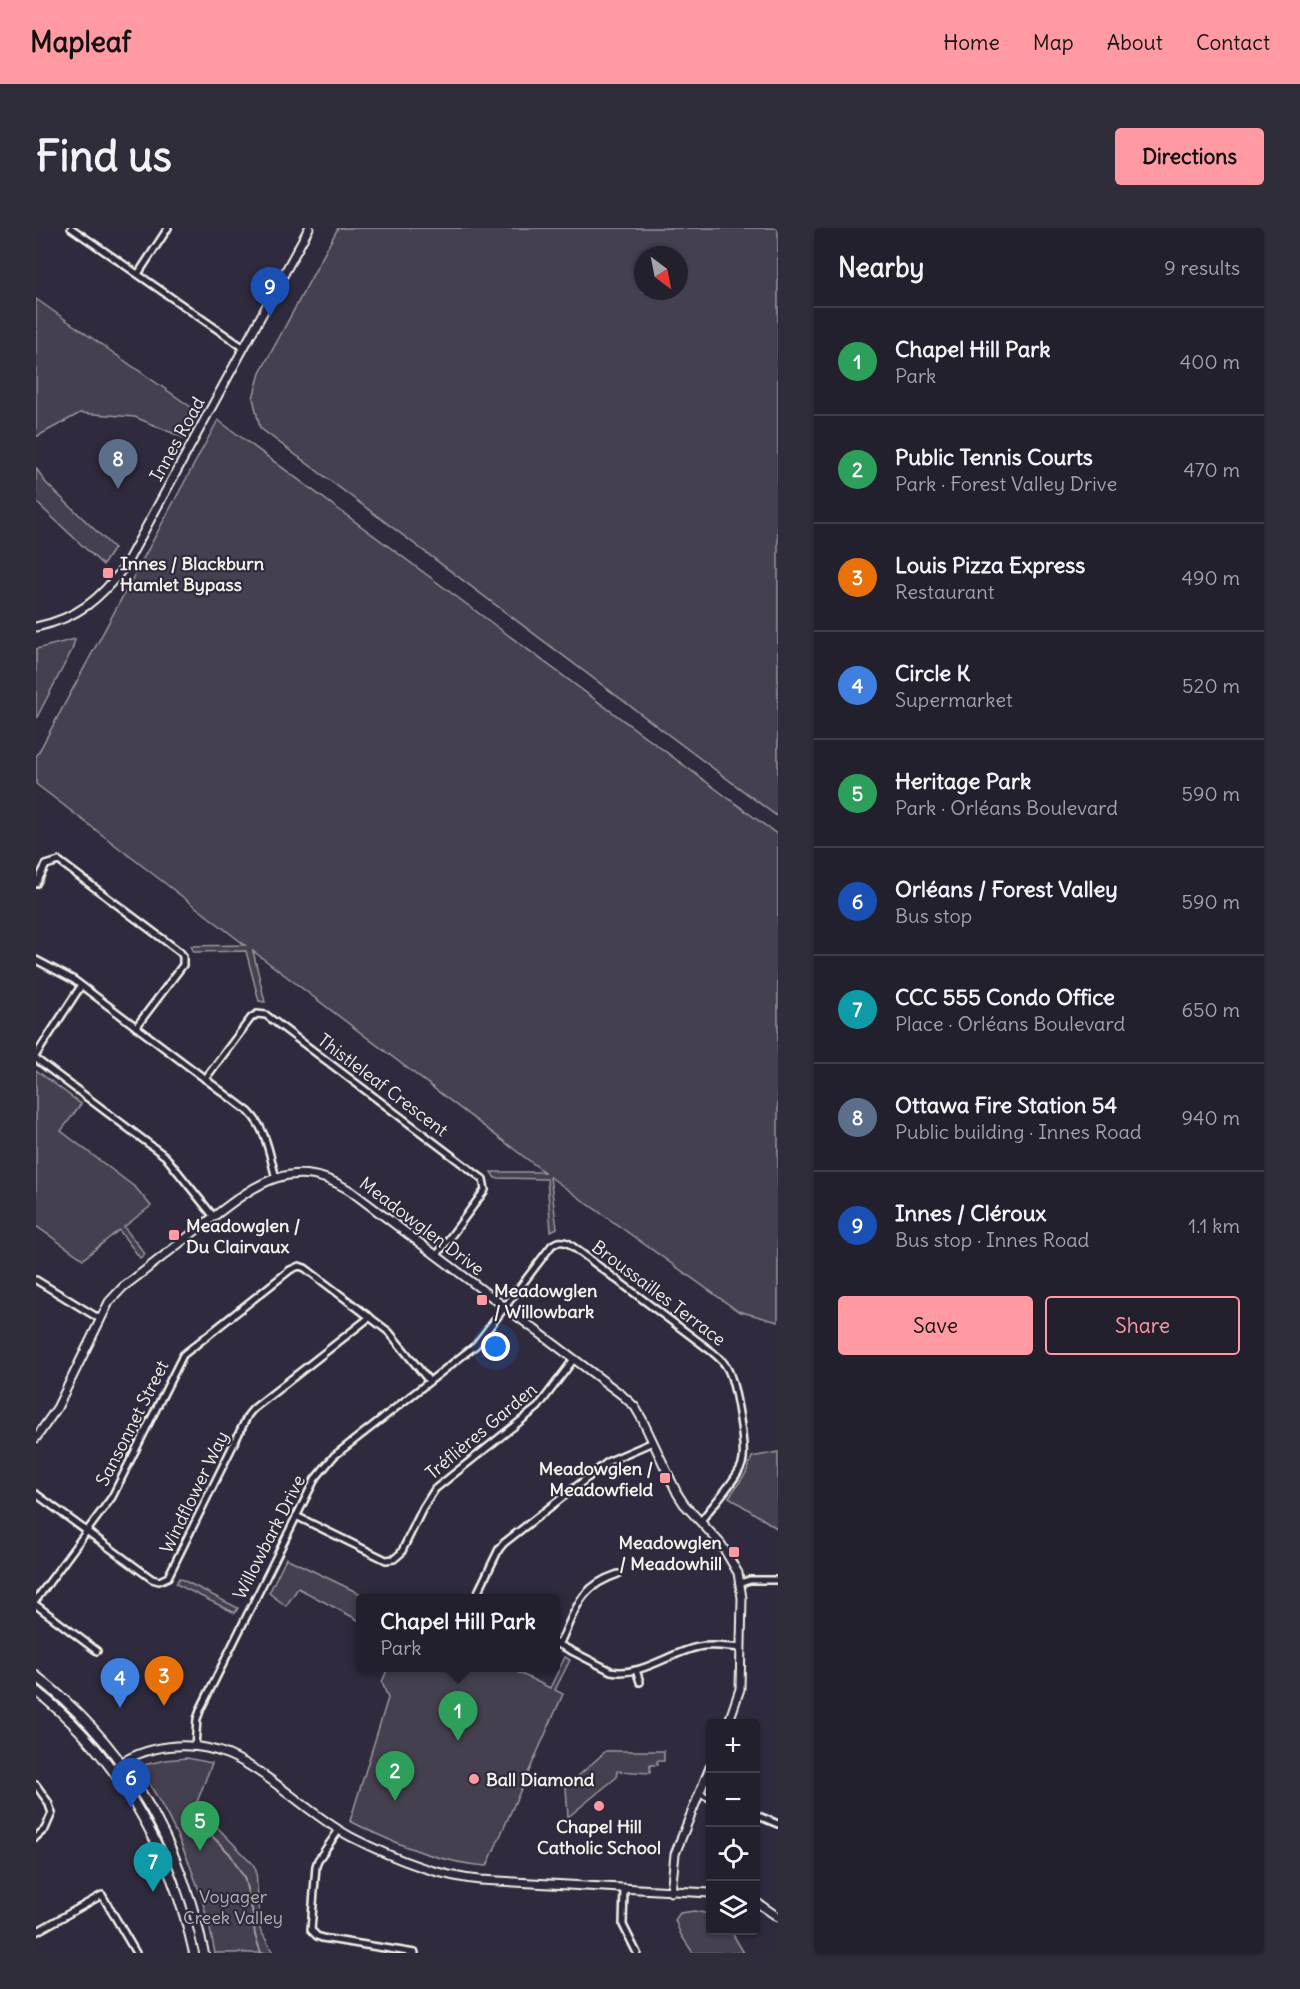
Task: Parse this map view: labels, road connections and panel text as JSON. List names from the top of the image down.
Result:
{
  "streets": {
    "street": [
      "Innes Road",
      "Thistleleaf Crescent",
      "Meadowglen Drive",
      "Broussailles Terrace",
      "Sansonnet Street",
      "Tréflières Garden",
      "Windflower Way",
      "Willowbark Drive"
    ]
  },
  "crossings": [
    ["Thistleleaf Crescent", "Meadowglen Drive"],
    ["Meadowglen Drive", "Broussailles Terrace"],
    ["Meadowglen Drive", "Tréflières Garden"],
    ["Meadowglen Drive", "Willowbark Drive"],
    ["Broussailles Terrace", "Willowbark Drive"],
    ["Sansonnet Street", "Windflower Way"],
    ["Sansonnet Street", "Willowbark Drive"],
    ["Tréflières Garden", "Willowbark Drive"]
  ],
  "parks": ["Voyager Creek Valley"],
  "places": {
    "transit": [
      "Innes / Blackburn Hamlet Bypass",
      "Meadowglen / Du Clairvaux",
      "Meadowglen / Willowbark",
      "Meadowglen / Meadowfield",
      "Meadowglen / Meadowhill"
    ],
    "other": ["Ball Diamond", "Chapel Hill Catholic School"]
  },
  "north": "bottom right",
  "page": {
    "header": "Mapleaf",
    "nav": [
      "Home",
      "Map",
      "About",
      "Contact"
    ],
    "buttons": [
      "Directions",
      ["Save", "Share"]
    ],
    "title": "Find us",
    "heading": ["Nearby", "9 results"],
    "pins": [
      "9",
      "8",
      "3",
      "4",
      "1",
      "2",
      "6",
      "5",
      "7"
    ],
    "list": [
      {
        "mark": "1",
        "name": "Chapel Hill Park",
        "note": "Park",
        "value": "400 m"
      },
      {
        "mark": "2",
        "name": "Public Tennis Courts",
        "note": "Park · Forest Valley Drive",
        "value": "470 m"
      },
      {
        "mark": "3",
        "name": "Louis Pizza Express",
        "note": "Restaurant",
        "value": "490 m"
      },
      {
        "mark": "4",
        "name": "Circle K",
        "note": "Supermarket",
        "value": "520 m"
      },
      {
        "mark": "5",
        "name": "Heritage Park",
        "note": "Park · Orléans Boulevard",
        "value": "590 m"
      },
      {
        "mark": "6",
        "name": "Orléans / Forest Valley",
        "note": "Bus stop",
        "value": "590 m"
      },
      {
        "mark": "7",
        "name": "CCC 555 Condo Office",
        "note": "Place · Orléans Boulevard",
        "value": "650 m"
      },
      {
        "mark": "8",
        "name": "Ottawa Fire Station 54",
        "note": "Public building · Innes Road",
        "value": "940 m"
      },
      {
        "mark": "9",
        "name": "Innes / Cléroux",
        "note": "Bus stop · Innes Road",
        "value": "1.1 km"
      }
    ],
    "popup": ["Chapel Hill Park", "Park"],
    "map_buttons": ["+", "−"]
  }
}
